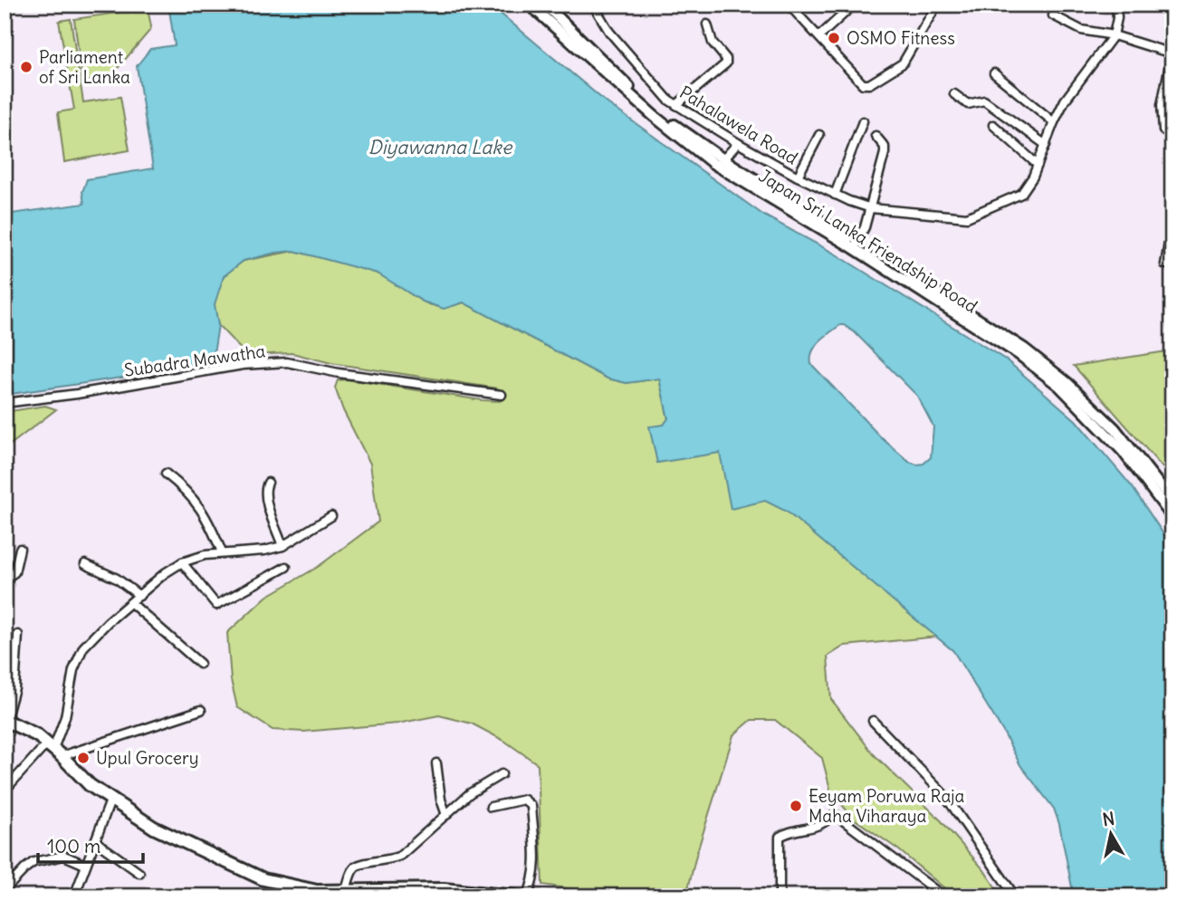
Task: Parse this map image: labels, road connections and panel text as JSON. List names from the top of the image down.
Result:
{
  "streets": {
    "main road": ["Japan Sri Lanka Friendship Road"],
    "street": ["Pahalawela Road", "Subadra Mawatha"]
  },
  "water": ["Diyawanna Lake"],
  "places": [
    "OSMO Fitness",
    "Parliament of Sri Lanka",
    "Upul Grocery",
    "Eeyam Poruwa Raja Maha Viharaya"
  ],
  "scale_bar": "100 m",
  "north": "top"
}
